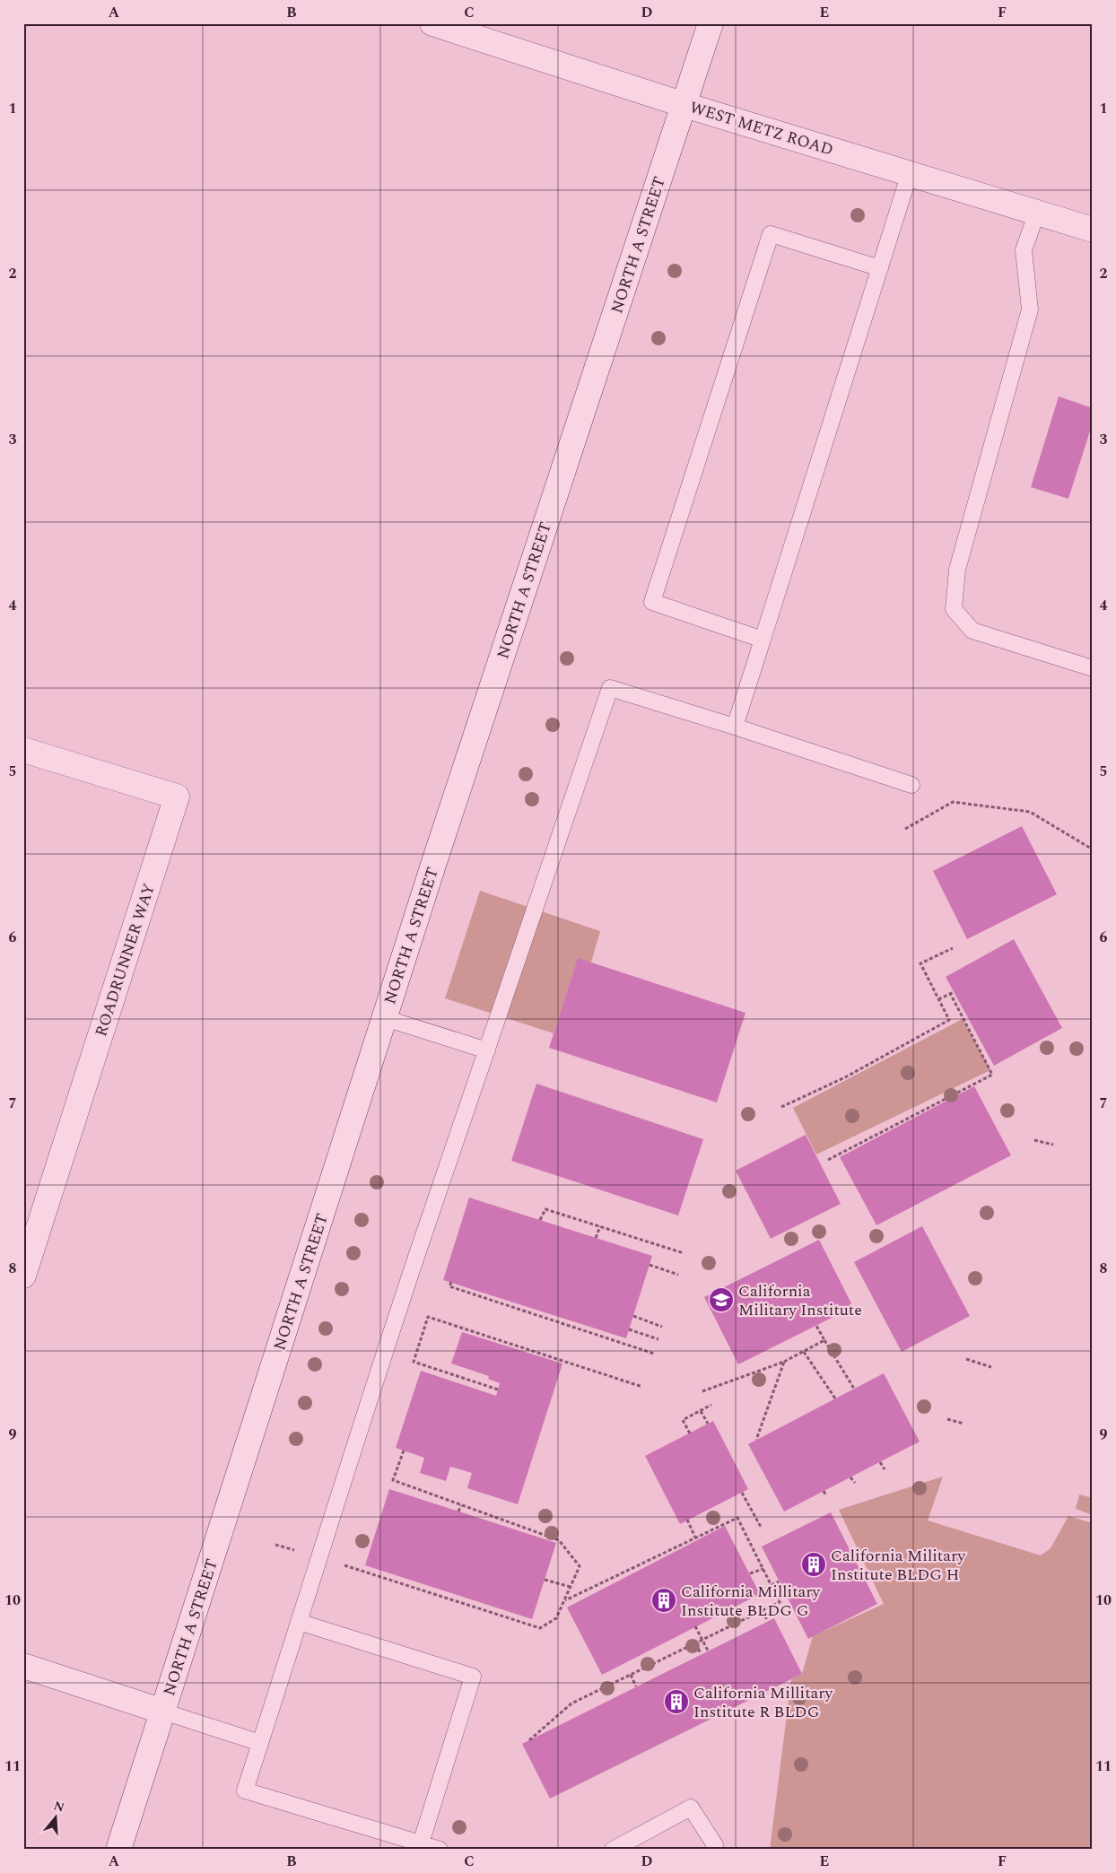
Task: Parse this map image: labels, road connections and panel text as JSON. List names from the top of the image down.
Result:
{
  "streets": {
    "main road": ["WEST METZ ROAD", "NORTH A STREET", "ROADRUNNER WAY"]
  },
  "crossings": [
    ["WEST METZ ROAD", "NORTH A STREET"]
  ],
  "places": {
    "school or university": ["California Military Institute"],
    "building": ["California Military Institute BLDG H", "California Millitary Institute BLDG G", "California Millitary Institute R BLDG"]
  },
  "north": "top",
  "grid": {
    "columns": [
      "A",
      "B",
      "C",
      "D",
      "E",
      "F"
    ],
    "rows": [
      "1",
      "2",
      "3",
      "4",
      "5",
      "6",
      "7",
      "8",
      "9",
      "10",
      "11"
    ]
  }
}
